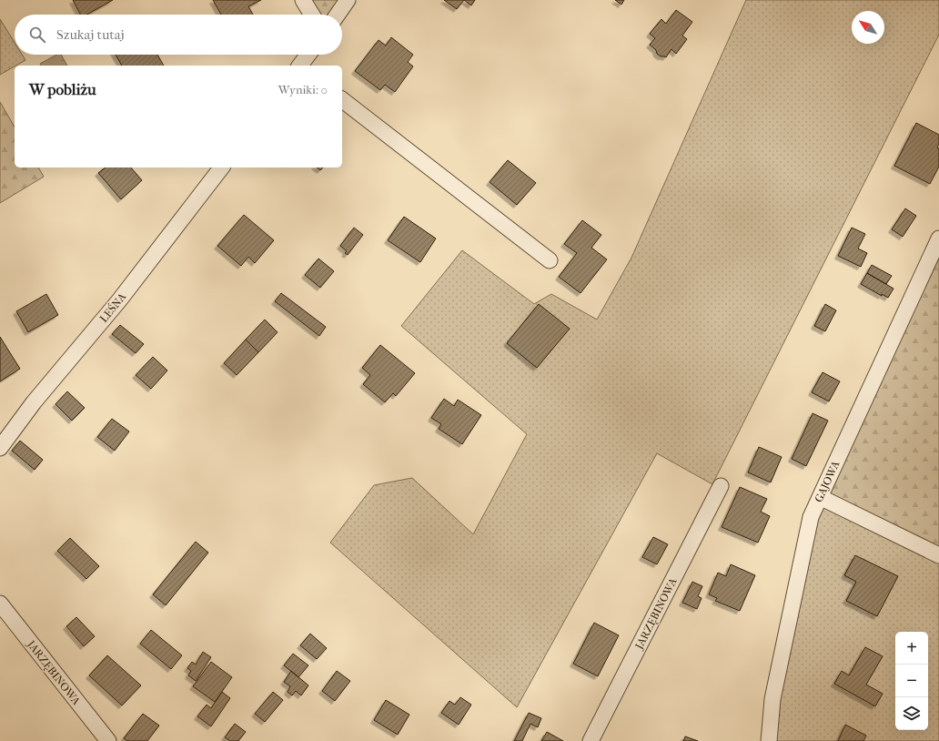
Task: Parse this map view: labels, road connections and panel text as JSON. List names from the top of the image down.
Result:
{
  "streets": {
    "street": ["LEŚNA", "GAJOWA", "JARZĘBINOWA"]
  },
  "north": "top left",
  "page": {
    "search": "Szukaj tutaj",
    "heading": ["W pobliżu", "Wyniki: 0"],
    "map_buttons": ["+", "−"]
  }
}
